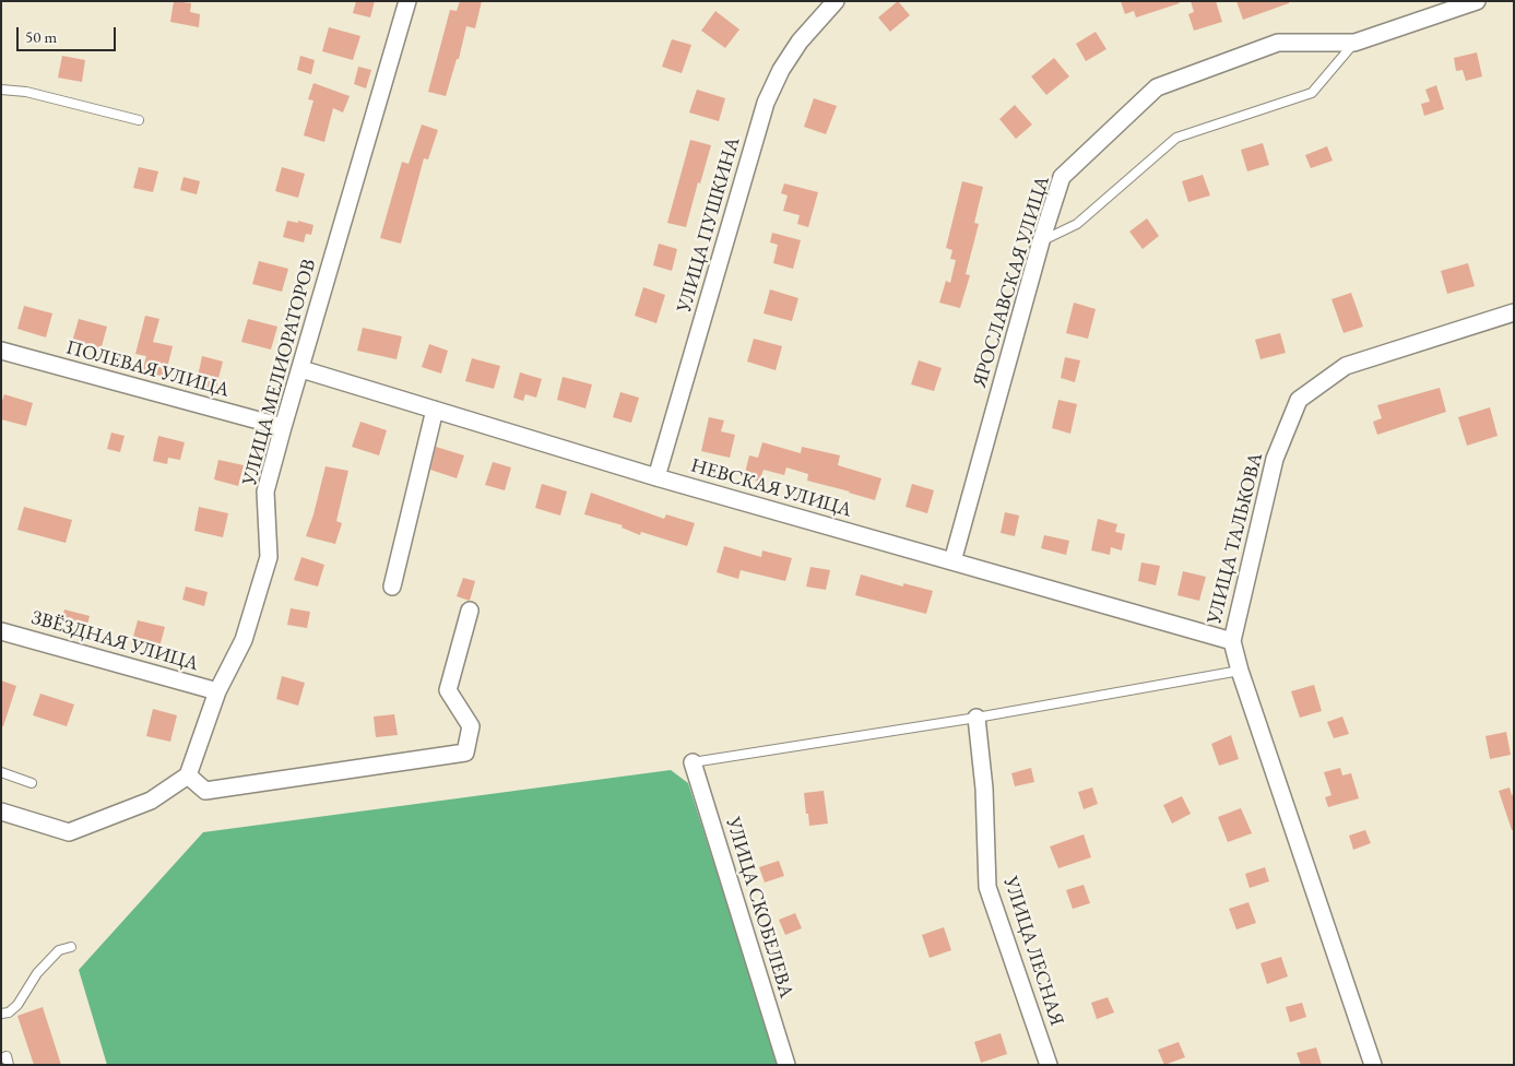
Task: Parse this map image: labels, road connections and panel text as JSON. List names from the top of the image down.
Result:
{
  "streets": {
    "street": [
      "УЛИЦА ПУШКИНА",
      "ЯРОСЛАВСКАЯ УЛИЦА",
      "ПОЛЕВАЯ УЛИЦА",
      "УЛИЦА МЕЛИОРАТОРОВ",
      "НЕВСКАЯ УЛИЦА",
      "УЛИЦА ТАЛЬКОВА",
      "ЗВЁЗДНАЯ УЛИЦА",
      "УЛИЦА СКОБЕЛЕВА",
      "УЛИЦА ЛЕСНАЯ"
    ]
  },
  "crossings": [
    ["УЛИЦА ПУШКИНА", "НЕВСКАЯ УЛИЦА"],
    ["ЯРОСЛАВСКАЯ УЛИЦА", "НЕВСКАЯ УЛИЦА"],
    ["ПОЛЕВАЯ УЛИЦА", "УЛИЦА МЕЛИОРАТОРОВ"],
    ["УЛИЦА МЕЛИОРАТОРОВ", "НЕВСКАЯ УЛИЦА"],
    ["УЛИЦА МЕЛИОРАТОРОВ", "ЗВЁЗДНАЯ УЛИЦА"],
    ["НЕВСКАЯ УЛИЦА", "УЛИЦА ТАЛЬКОВА"]
  ],
  "scale_bar": "50 m"
}
